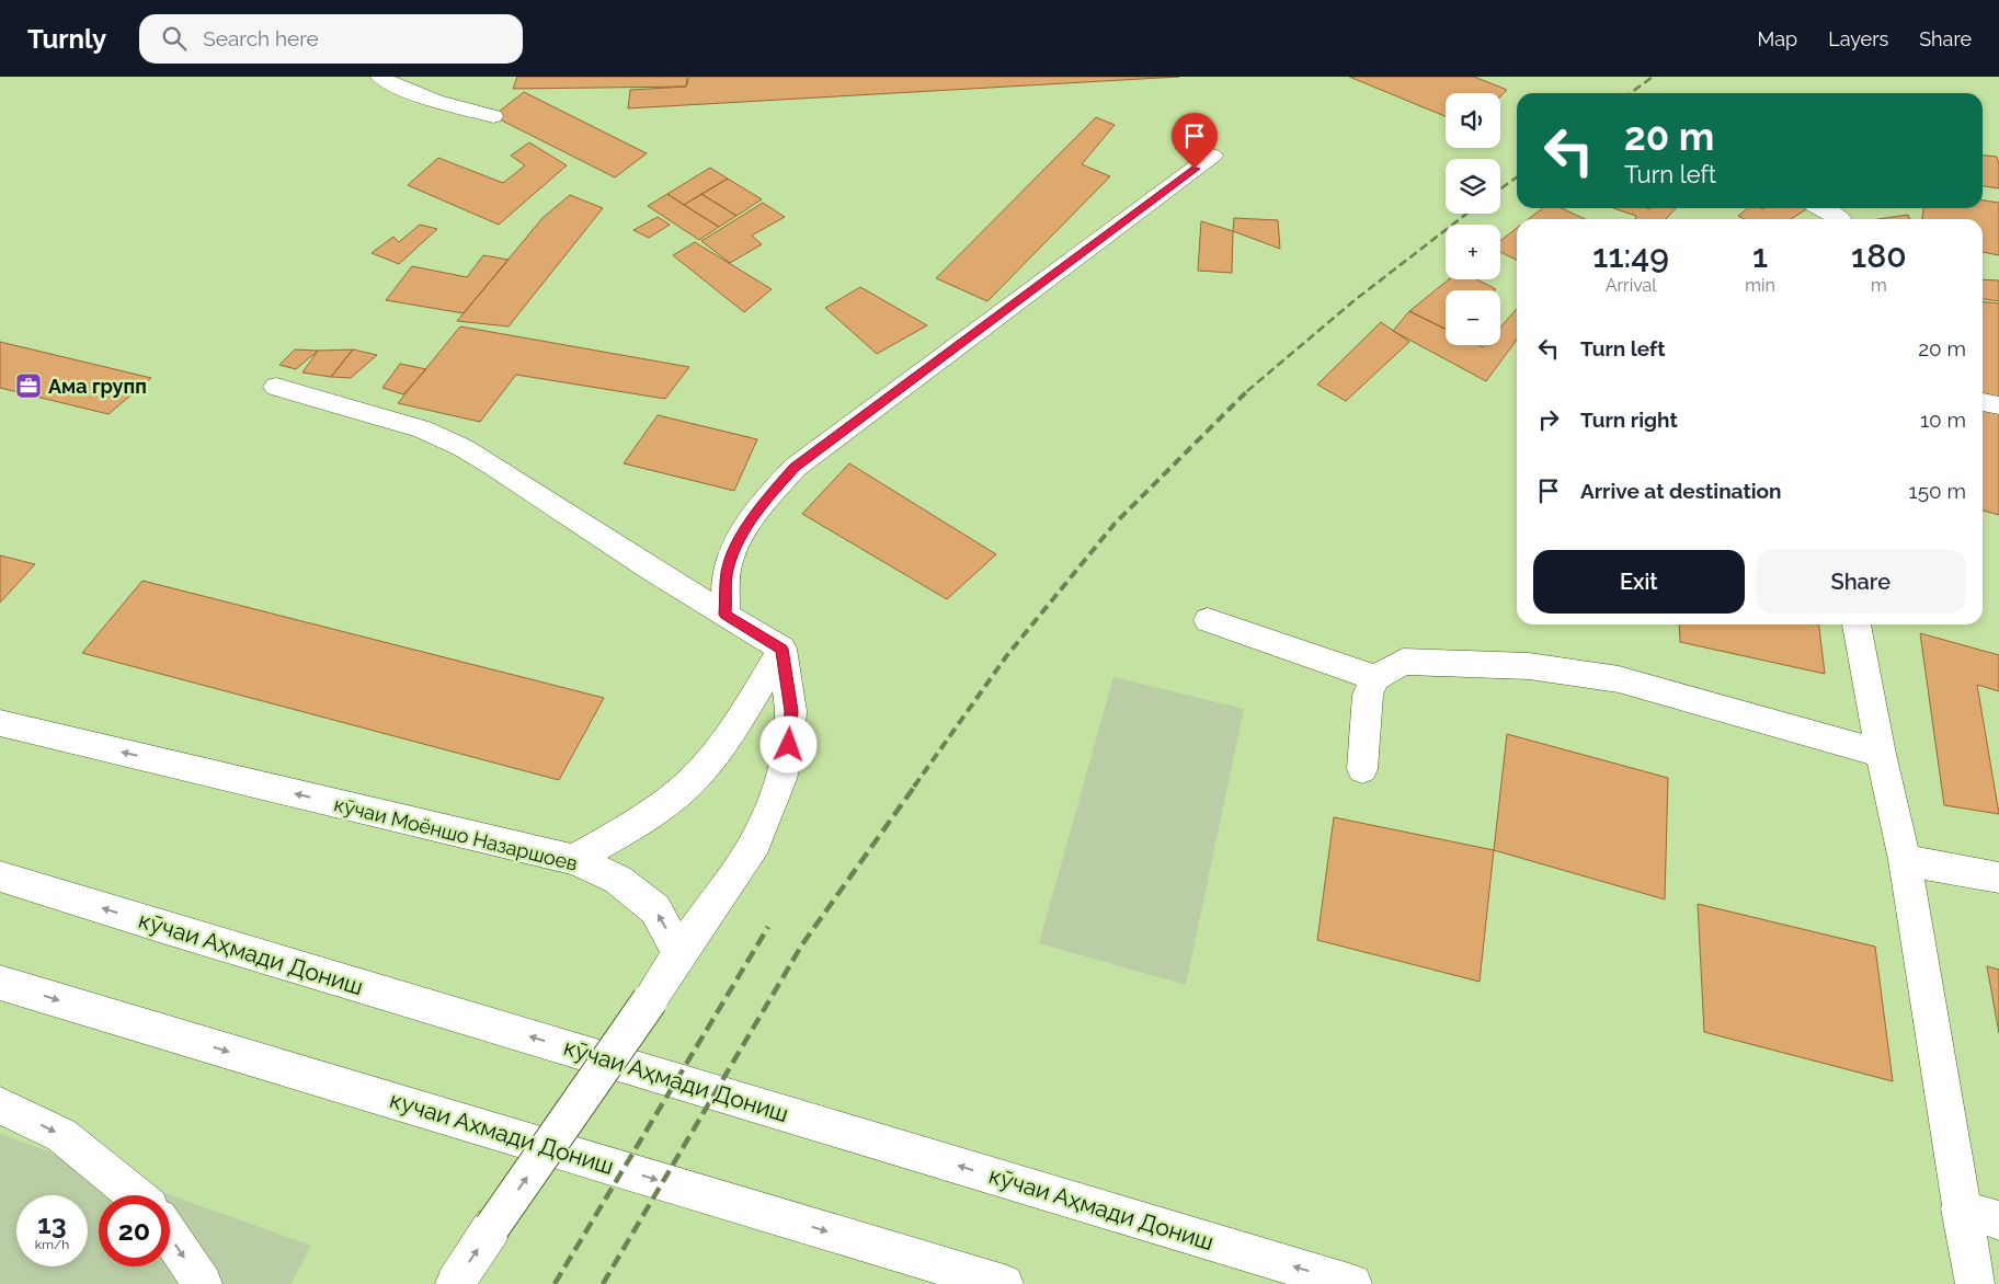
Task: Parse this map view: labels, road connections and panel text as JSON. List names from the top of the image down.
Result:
{
  "streets": {
    "street": ["кӯчаи Моёншо Назаршоев", "кӯчаи Аҳмади Дониш", "кучаи Ахмади Дониш"]
  },
  "one_way": ["кӯчаи Моёншо Назаршоев", "кӯчаи Аҳмади Дониш", "кучаи Ахмади Дониш"],
  "places": {
    "office": ["Ама групп"]
  },
  "page": {
    "header": "Turnly",
    "search": "Search here",
    "nav": ["Map", "Layers", "Share"],
    "map_buttons": ["+", "−"],
    "turn": ["20 m", "Turn left"],
    "eta": [
      "11:49",
      "Arrival",
      "1",
      "min",
      "180",
      "m"
    ],
    "list": [
      {
        "name": "Turn left",
        "value": "20 m"
      },
      {
        "name": "Turn right",
        "value": "10 m"
      },
      {
        "name": "Arrive at destination",
        "value": "150 m"
      }
    ],
    "buttons": ["Exit", "Share"],
    "speed": "13 km/h",
    "limit": "20"
  }
}
